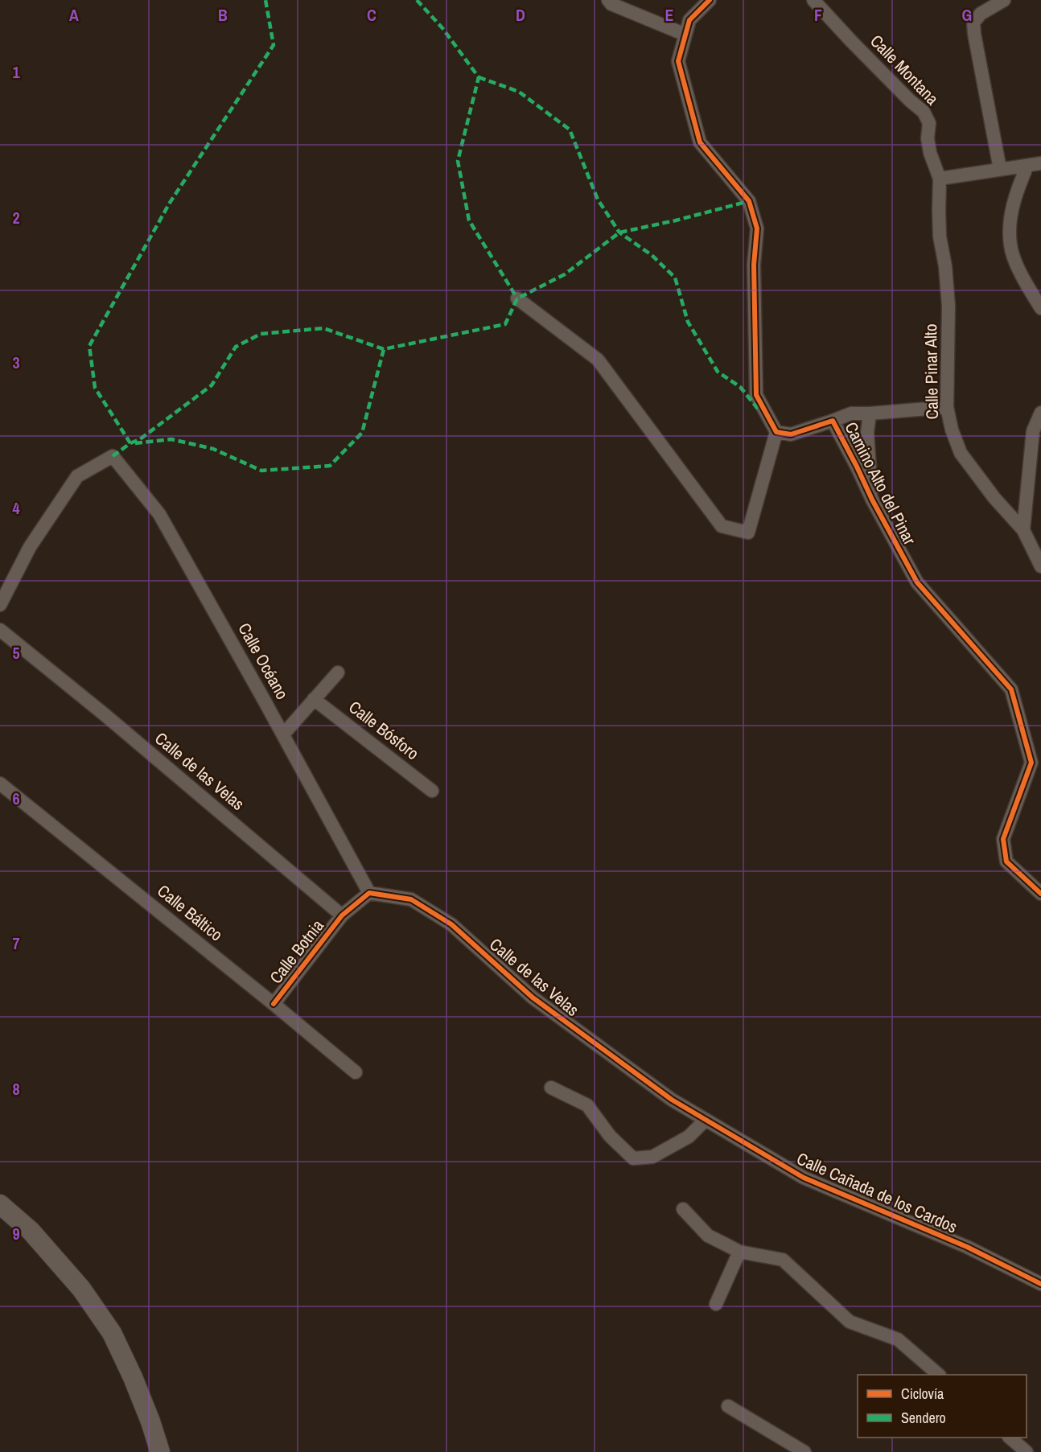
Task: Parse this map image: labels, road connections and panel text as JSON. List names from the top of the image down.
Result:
{
  "streets": {
    "street": [
      "Calle Montana",
      "Calle Pinar Alto",
      "Camino Alto del Pinar",
      "Calle Océano",
      "Calle Bósforo",
      "Calle de las Velas",
      "Calle Báltico",
      "Calle Botnia",
      "Calle Cañada de los Cardos"
    ]
  },
  "crossings": [
    ["Calle Montana", "Calle Pinar Alto"],
    ["Calle Océano", "Calle de las Velas"],
    ["Calle de las Velas", "Calle Botnia"],
    ["Calle de las Velas", "Calle Cañada de los Cardos"],
    ["Calle Báltico", "Calle Botnia"]
  ],
  "legend": ["Ciclovía", "Sendero"],
  "grid": {
    "columns": [
      "A",
      "B",
      "C",
      "D",
      "E",
      "F",
      "G"
    ],
    "rows": [
      "1",
      "2",
      "3",
      "4",
      "5",
      "6",
      "7",
      "8",
      "9"
    ]
  }
}
